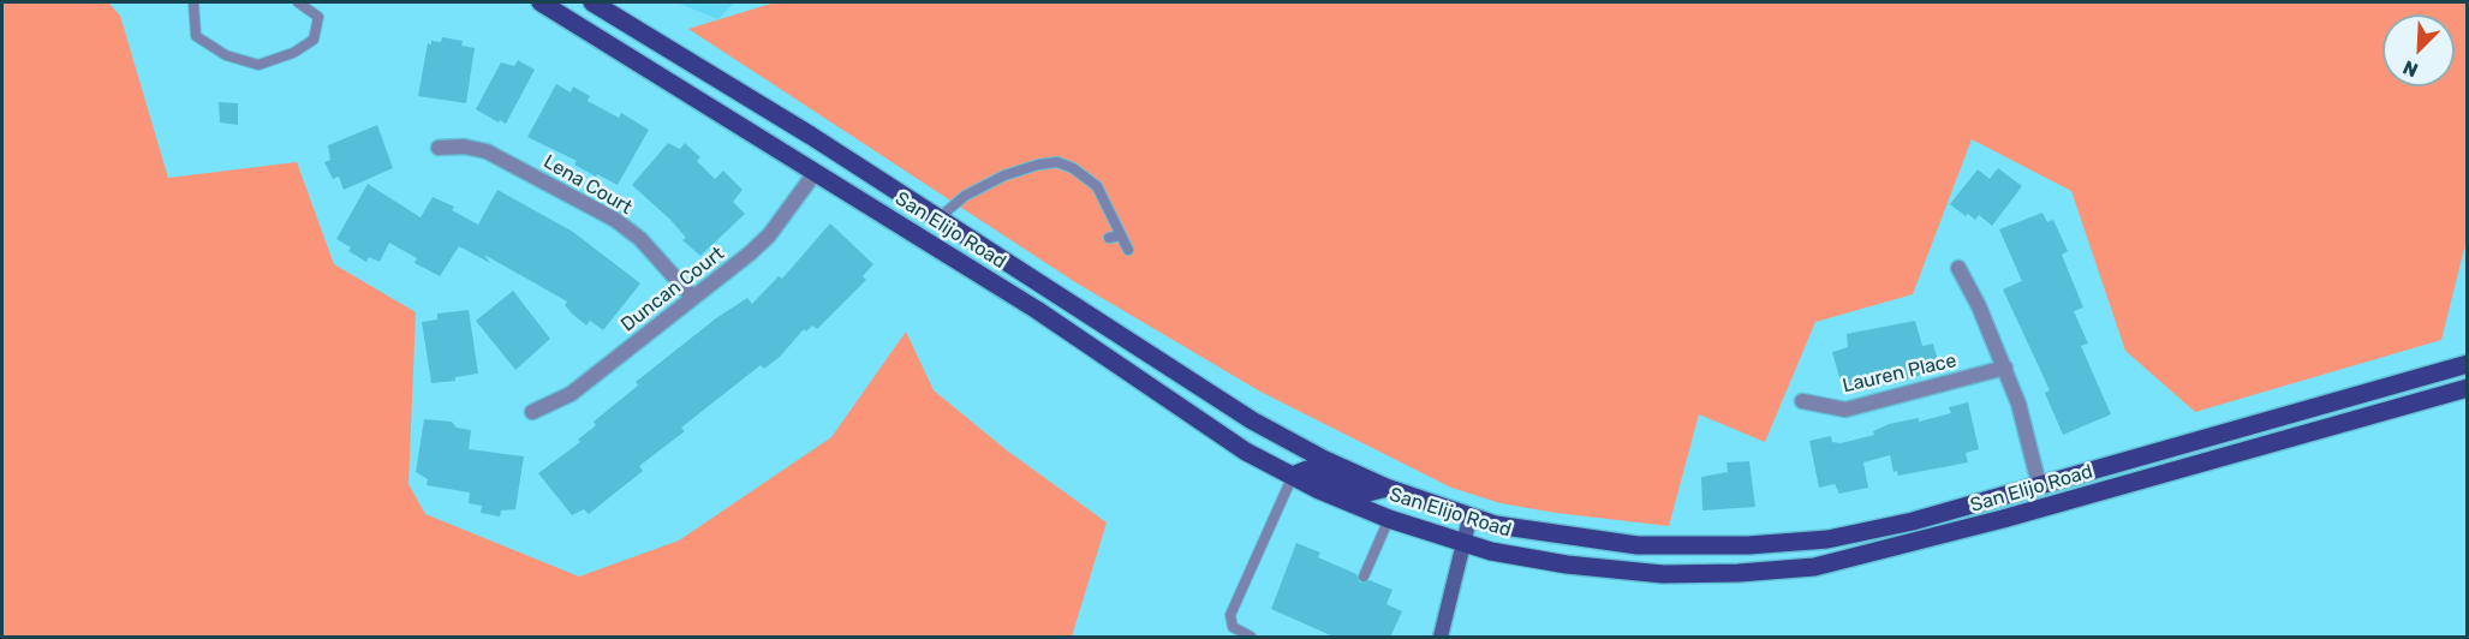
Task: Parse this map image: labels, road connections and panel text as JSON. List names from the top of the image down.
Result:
{
  "streets": {
    "main road": ["San Elijo Road"],
    "street": ["Lena Court", "Duncan Court", "Lauren Place"]
  },
  "crossings": [
    ["Lena Court", "Duncan Court"],
    ["San Elijo Road", "Duncan Court"]
  ],
  "north": "bottom left"
}
